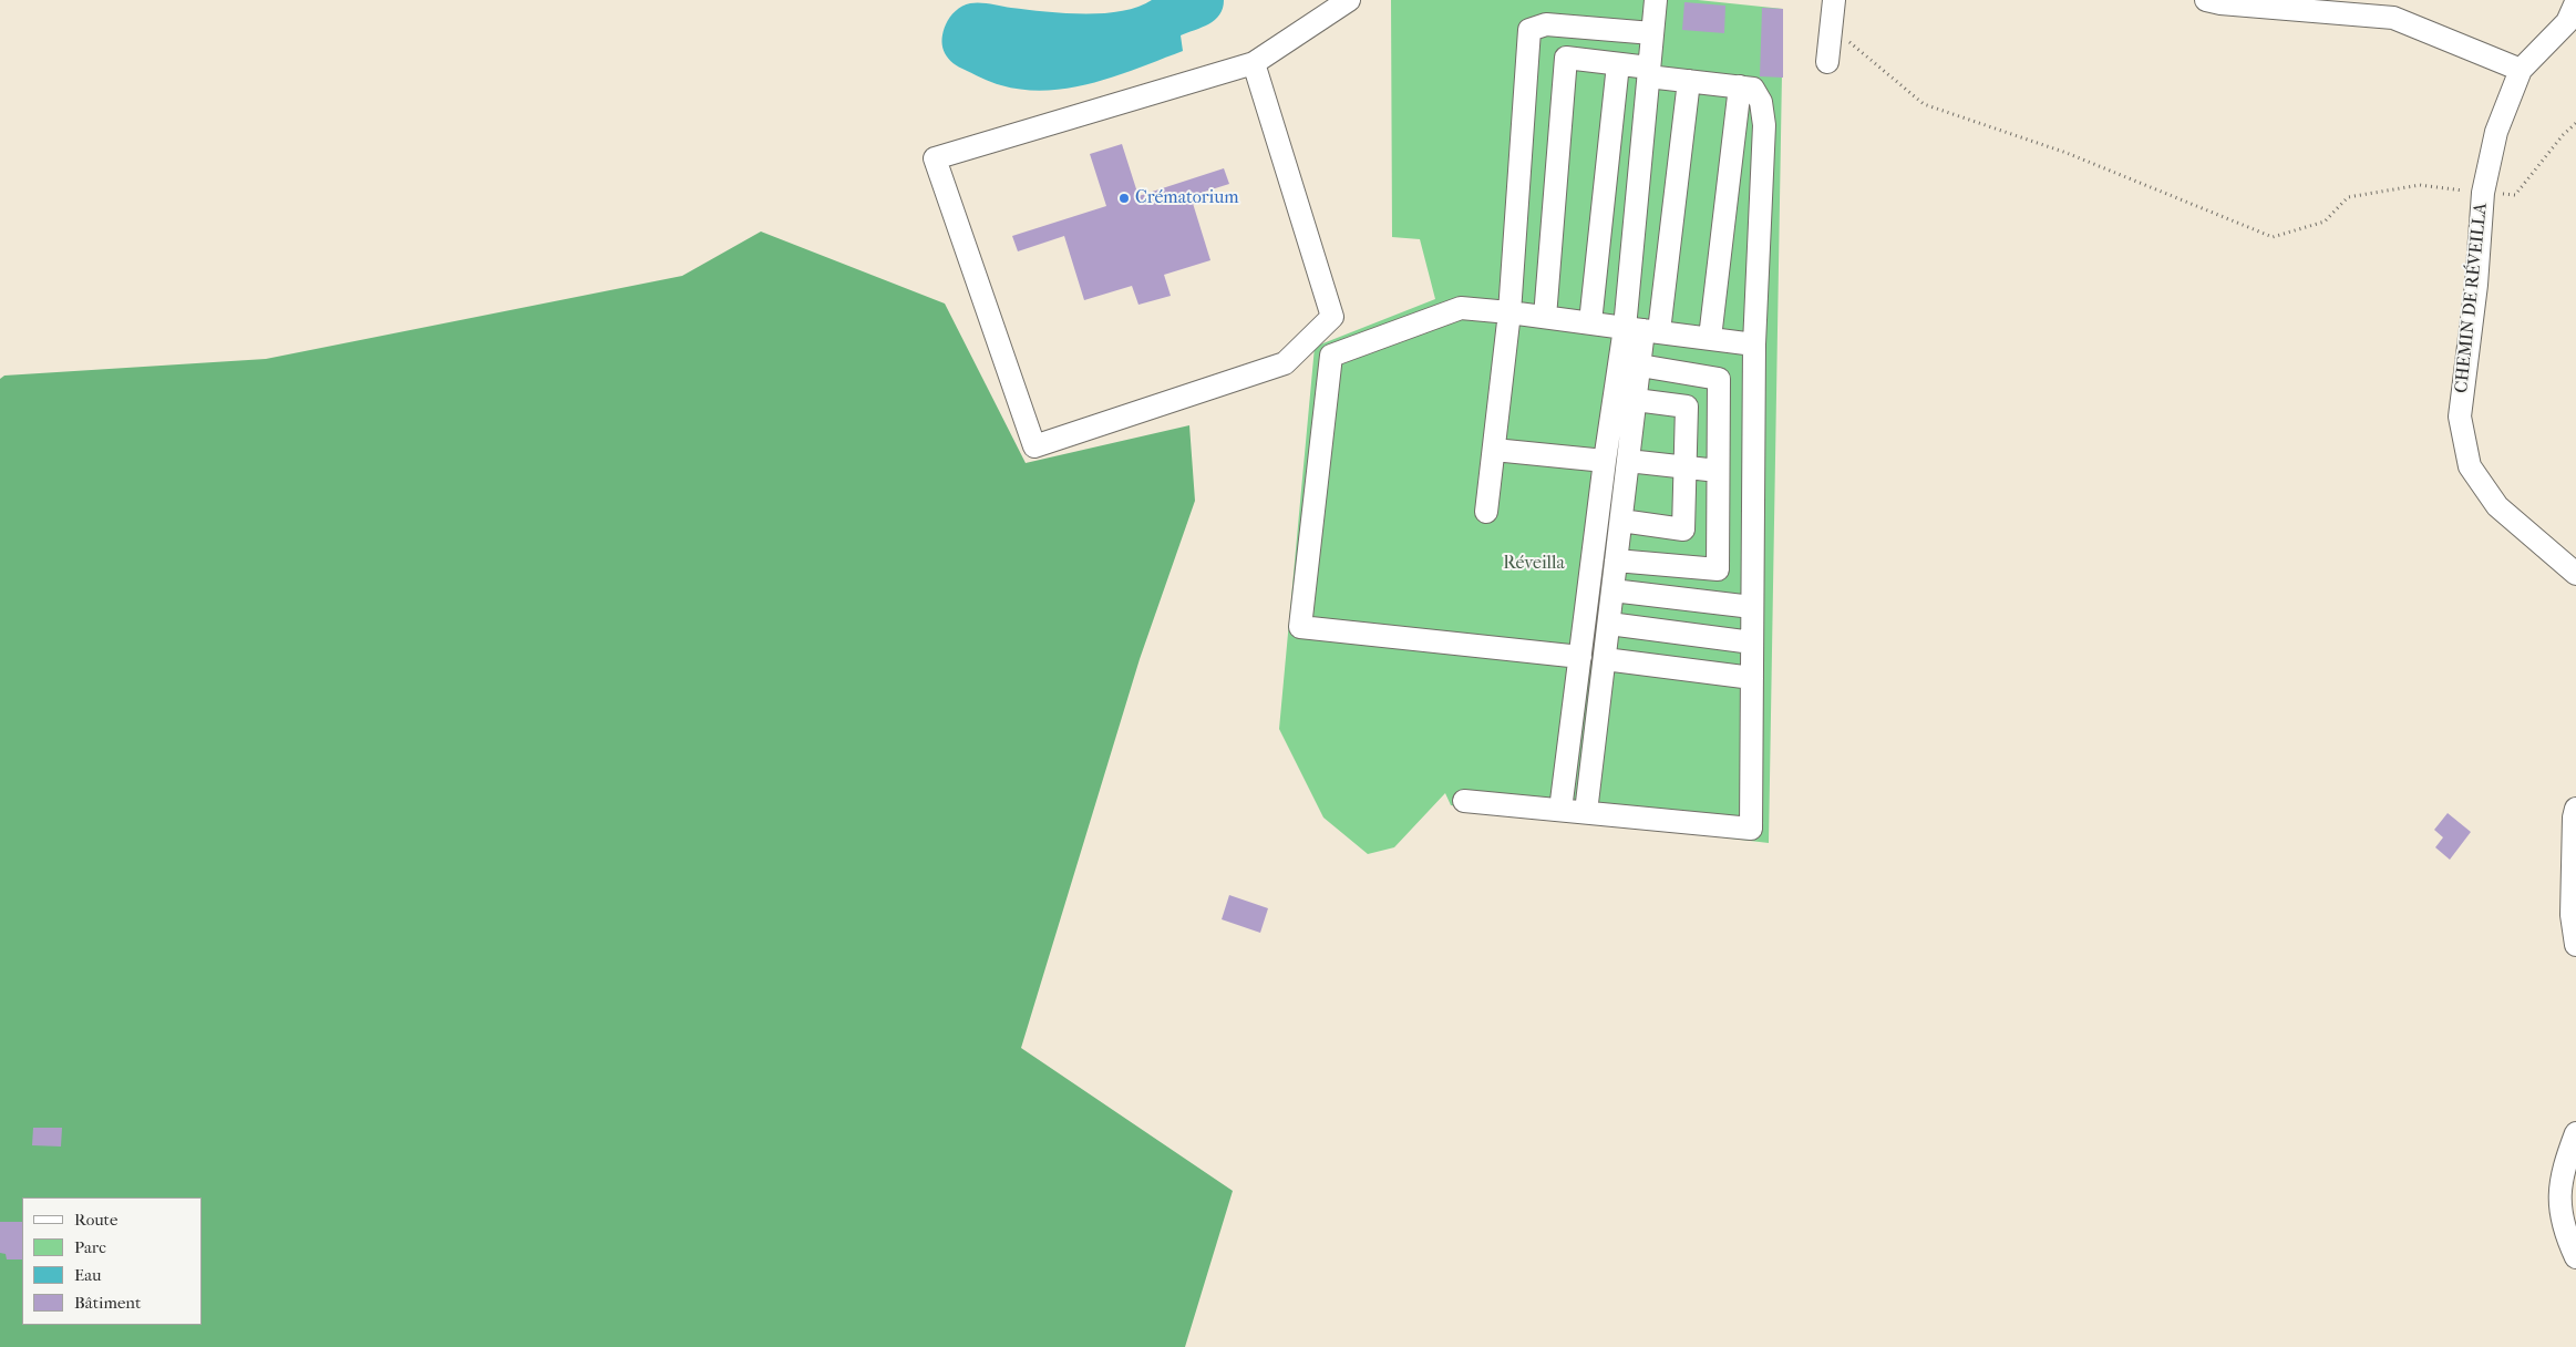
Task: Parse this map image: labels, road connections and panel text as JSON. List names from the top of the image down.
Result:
{
  "streets": {
    "street": ["CHEMIN DE RÉVEILLA"]
  },
  "parks": ["Réveilla"],
  "places": ["Crématorium"],
  "legend": [
    "Route",
    "Parc",
    "Eau",
    "Bâtiment"
  ]
}
